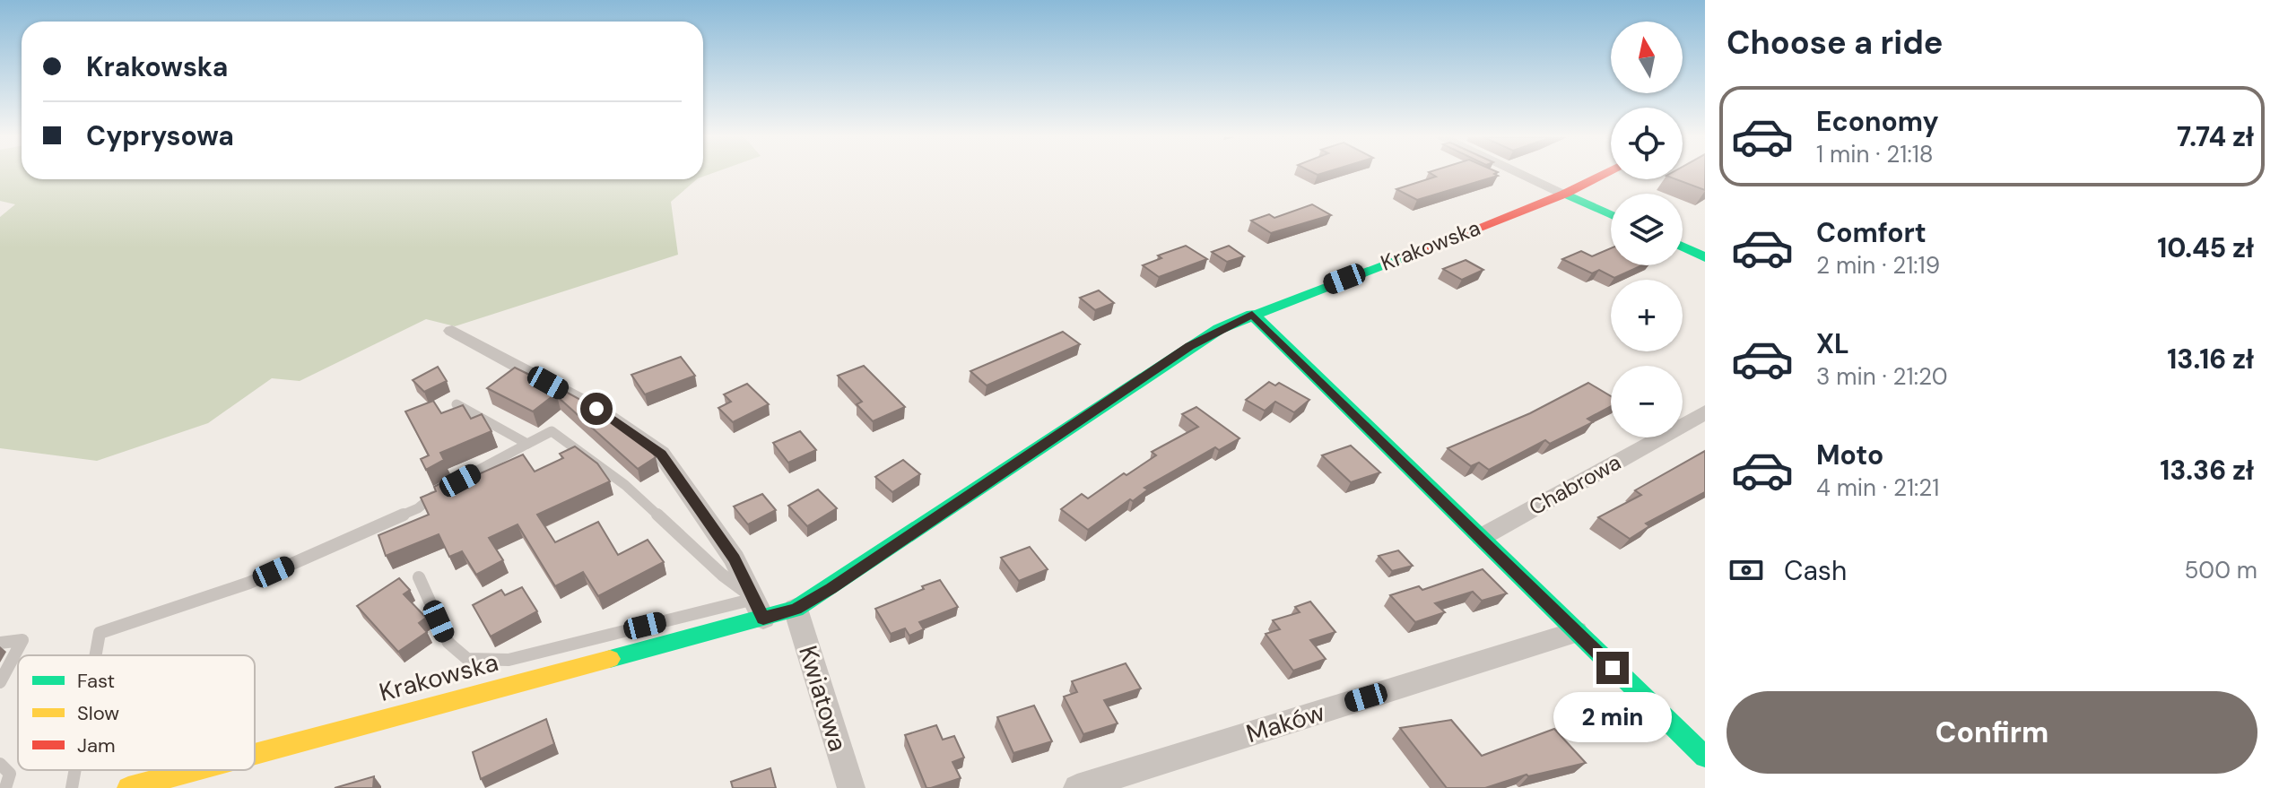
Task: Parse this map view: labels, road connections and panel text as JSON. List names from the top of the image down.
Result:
{
  "streets": {
    "street": [
      "Krakowska",
      "Chabrowa",
      "Kwiatowa",
      "Maków"
    ]
  },
  "crossings": [
    ["Krakowska", "Kwiatowa"]
  ],
  "legend": ["Fast", "Slow", "Jam"],
  "north": "top",
  "page": {
    "heading": "Choose a ride",
    "map_buttons": ["+", "−"],
    "banner": ["Krakowska", "Cyprysowa"],
    "list": [
      {
        "name": "Economy",
        "note": "1 min · 21:18",
        "value": "7.74 zł"
      },
      {
        "name": "Comfort",
        "note": "2 min · 21:19",
        "value": "10.45 zł"
      },
      {
        "name": "XL",
        "note": "3 min · 21:20",
        "value": "13.16 zł"
      },
      {
        "name": "Moto",
        "note": "4 min · 21:21",
        "value": "13.36 zł"
      }
    ],
    "pay": ["Cash", "500 m"],
    "buttons": "Confirm",
    "bubble": "2 min"
  }
}
